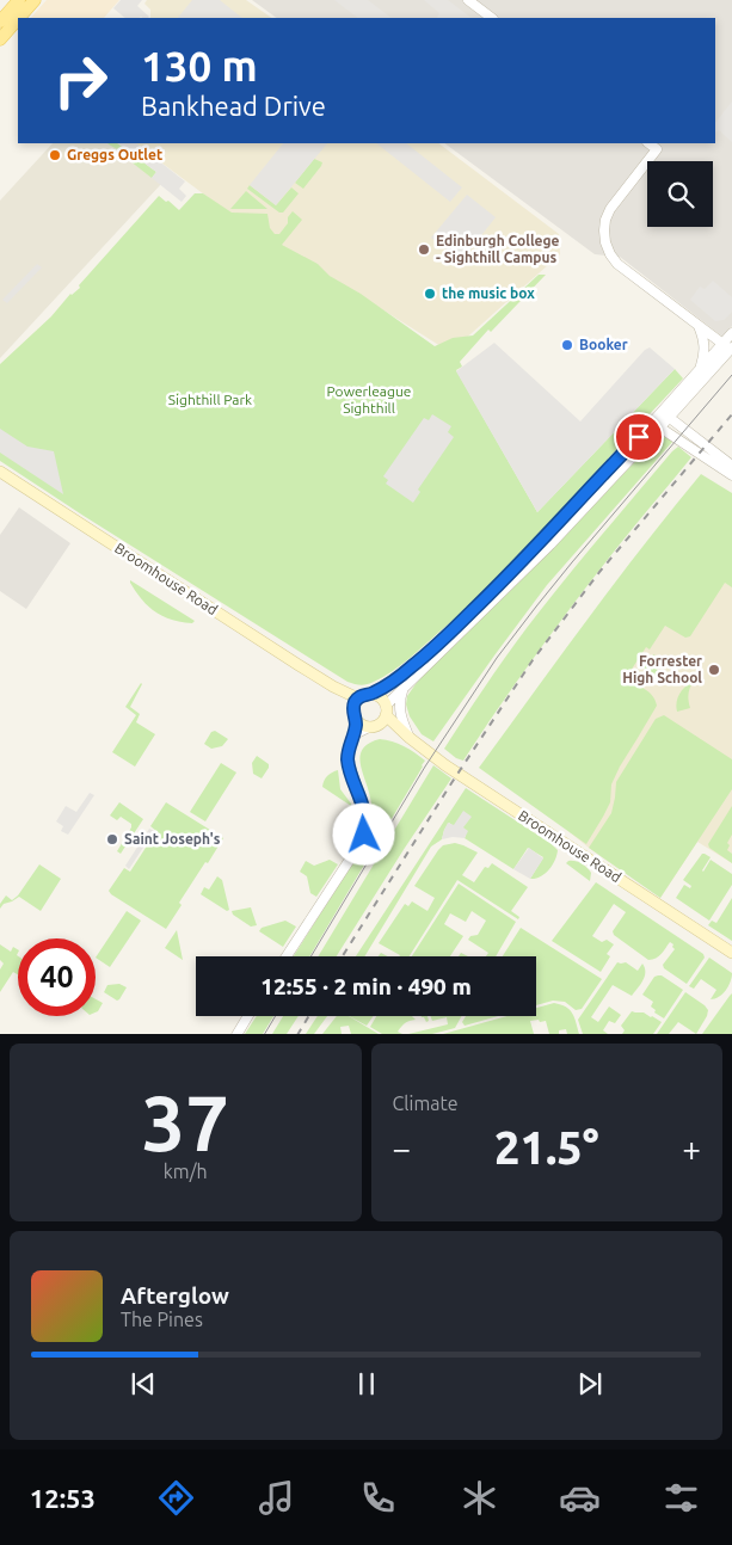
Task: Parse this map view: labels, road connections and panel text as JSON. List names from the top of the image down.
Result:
{
  "streets": {
    "main road": ["Broomhouse Road"]
  },
  "parks": ["Powerleague Sighthill", "Sighthill Park"],
  "places": [
    "Greggs Outlet",
    "Edinburgh College - Sighthill Campus",
    "the music box",
    "Booker",
    "Forrester High School",
    "Saint Joseph's"
  ],
  "page": {
    "turn": ["130 m", "Bankhead Drive"],
    "limit": "40",
    "trip": "12:55 · 2 min · 490 m",
    "tile": [
      ["37", "km/h"],
      "Climate"
    ],
    "heat": ["−", "21.5°", "+"],
    "song": ["Afterglow", "The Pines"],
    "tabs": "12:53"
  }
}
